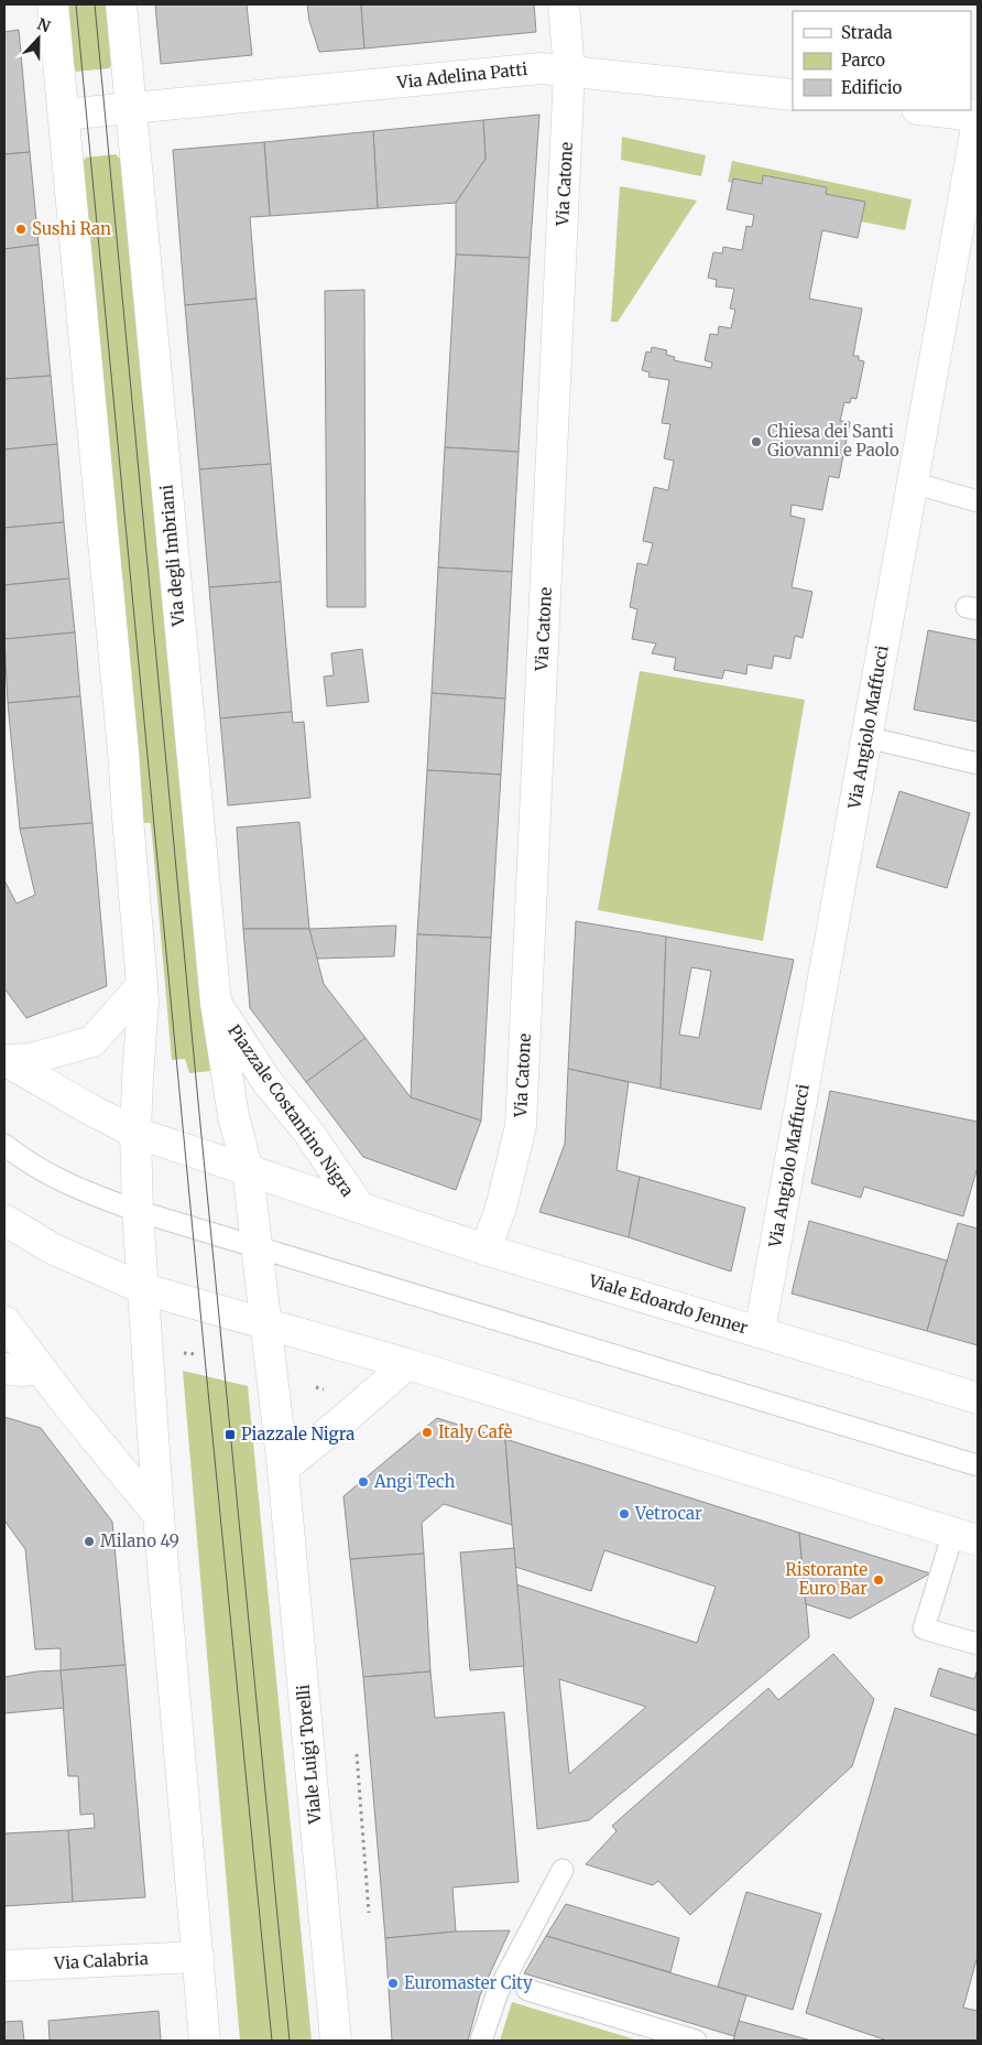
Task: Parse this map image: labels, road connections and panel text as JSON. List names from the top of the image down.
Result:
{
  "streets": {
    "street": [
      "Via Adelina Patti",
      "Via Catone",
      "Via degli Imbriani",
      "Via Angiolo Maffucci",
      "Piazzale Costantino Nigra",
      "Viale Edoardo Jenner",
      "Viale Luigi Torelli",
      "Via Calabria"
    ]
  },
  "crossings": [
    ["Via Adelina Patti", "Via Catone"],
    ["Via Adelina Patti", "Via degli Imbriani"],
    ["Via Catone", "Viale Edoardo Jenner"],
    ["Via degli Imbriani", "Piazzale Costantino Nigra"],
    ["Via Angiolo Maffucci", "Viale Edoardo Jenner"],
    ["Piazzale Costantino Nigra", "Viale Edoardo Jenner"],
    ["Piazzale Costantino Nigra", "Viale Luigi Torelli"]
  ],
  "places": {
    "other": [
      "Sushi Ran",
      "Chiesa dei Santi Giovanni e Paolo",
      "Italy Cafè",
      "Angi Tech",
      "Vetrocar",
      "Milano 49",
      "Ristorante Euro Bar",
      "Euromaster City"
    ],
    "transit": ["Piazzale Nigra"]
  },
  "legend": ["Strada", "Parco", "Edificio"],
  "north": "top"
}
